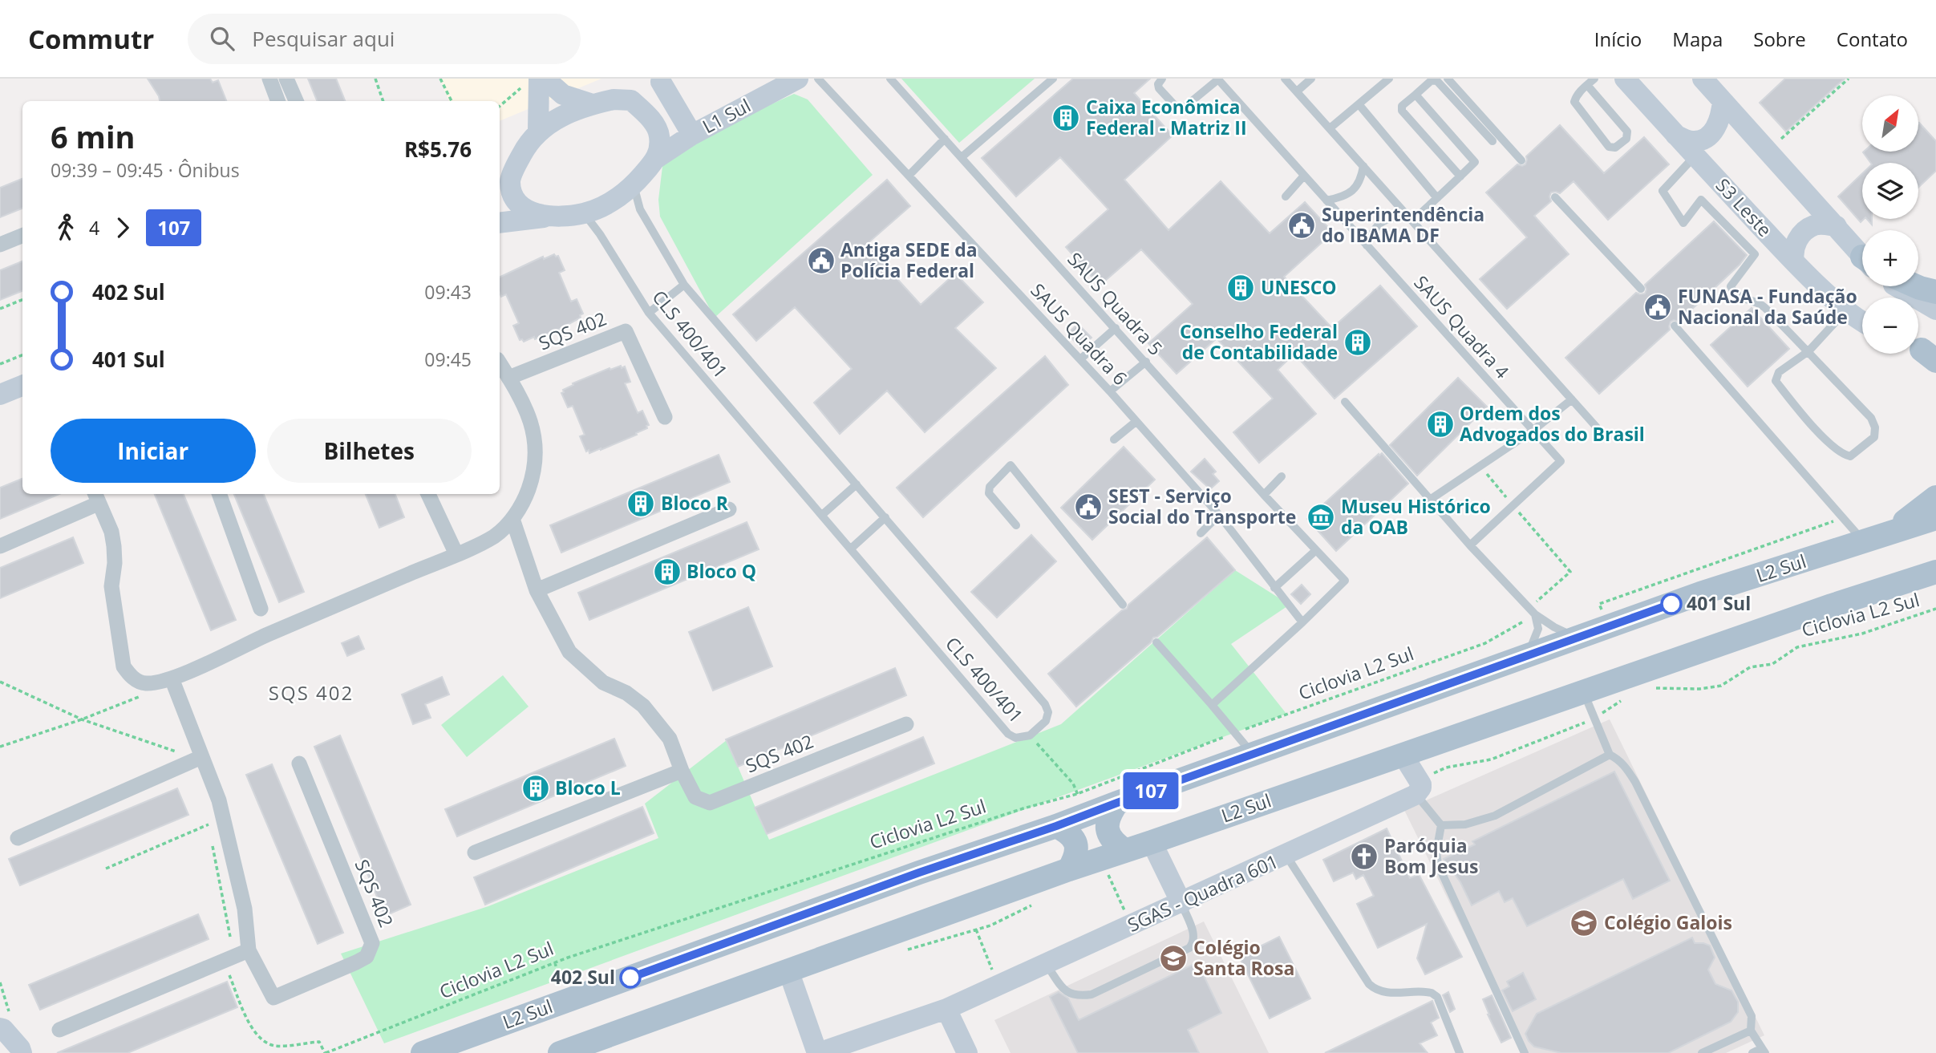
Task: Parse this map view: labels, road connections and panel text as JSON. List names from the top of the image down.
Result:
{
  "streets": {
    "main road": ["L2 Sul"],
    "street": [
      "L1 Sul",
      "S3 Leste",
      "SQS 402",
      "SGAS - Quadra 601"
    ],
    "lane": [
      "SAUS Quadra 5",
      "SAUS Quadra 4",
      "CLS 400/401",
      "SAUS Quadra 6"
    ],
    "path": ["Ciclovia L2 Sul"]
  },
  "crossings": [
    ["L1 Sul", "CLS 400/401"],
    ["SAUS Quadra 5", "SAUS Quadra 6"],
    ["SAUS Quadra 4", "Ciclovia L2 Sul"],
    ["L2 Sul", "Ciclovia L2 Sul"]
  ],
  "districts": ["SQS 402"],
  "places": {
    "building": [
      "Caixa Econômica Federal - Matriz II",
      "UNESCO",
      "Conselho Federal de Contabilidade",
      "Ordem dos Advogados do Brasil",
      "Bloco R",
      "Bloco Q",
      "Bloco L"
    ],
    "public building": [
      "Superintendência do IBAMA DF",
      "Antiga SEDE da Polícia Federal",
      "FUNASA - Fundação Nacional da Saúde",
      "SEST - Serviço Social do Transporte"
    ],
    "museum": ["Museu Histórico da OAB"],
    "other": ["401 Sul", "402 Sul"],
    "church": ["Paróquia Bom Jesus"],
    "school or university": ["Colégio Galois", "Colégio Santa Rosa"]
  },
  "lines": ["bus line 107"],
  "north": "top right",
  "page": {
    "header": "Commutr",
    "search": "Pesquisar aqui",
    "nav": [
      "Início",
      "Mapa",
      "Sobre",
      "Contato"
    ],
    "on_map": "107",
    "map_buttons": ["+", "−"],
    "heading": ["6 min", "09:39 – 09:45 · Ônibus", "R$5.76"],
    "legs": ["4", "107"],
    "list": [
      {
        "name": "402 Sul",
        "value": "09:43"
      },
      {
        "name": "401 Sul",
        "value": "09:45"
      }
    ],
    "buttons": ["Iniciar", "Bilhetes"]
  }
}
